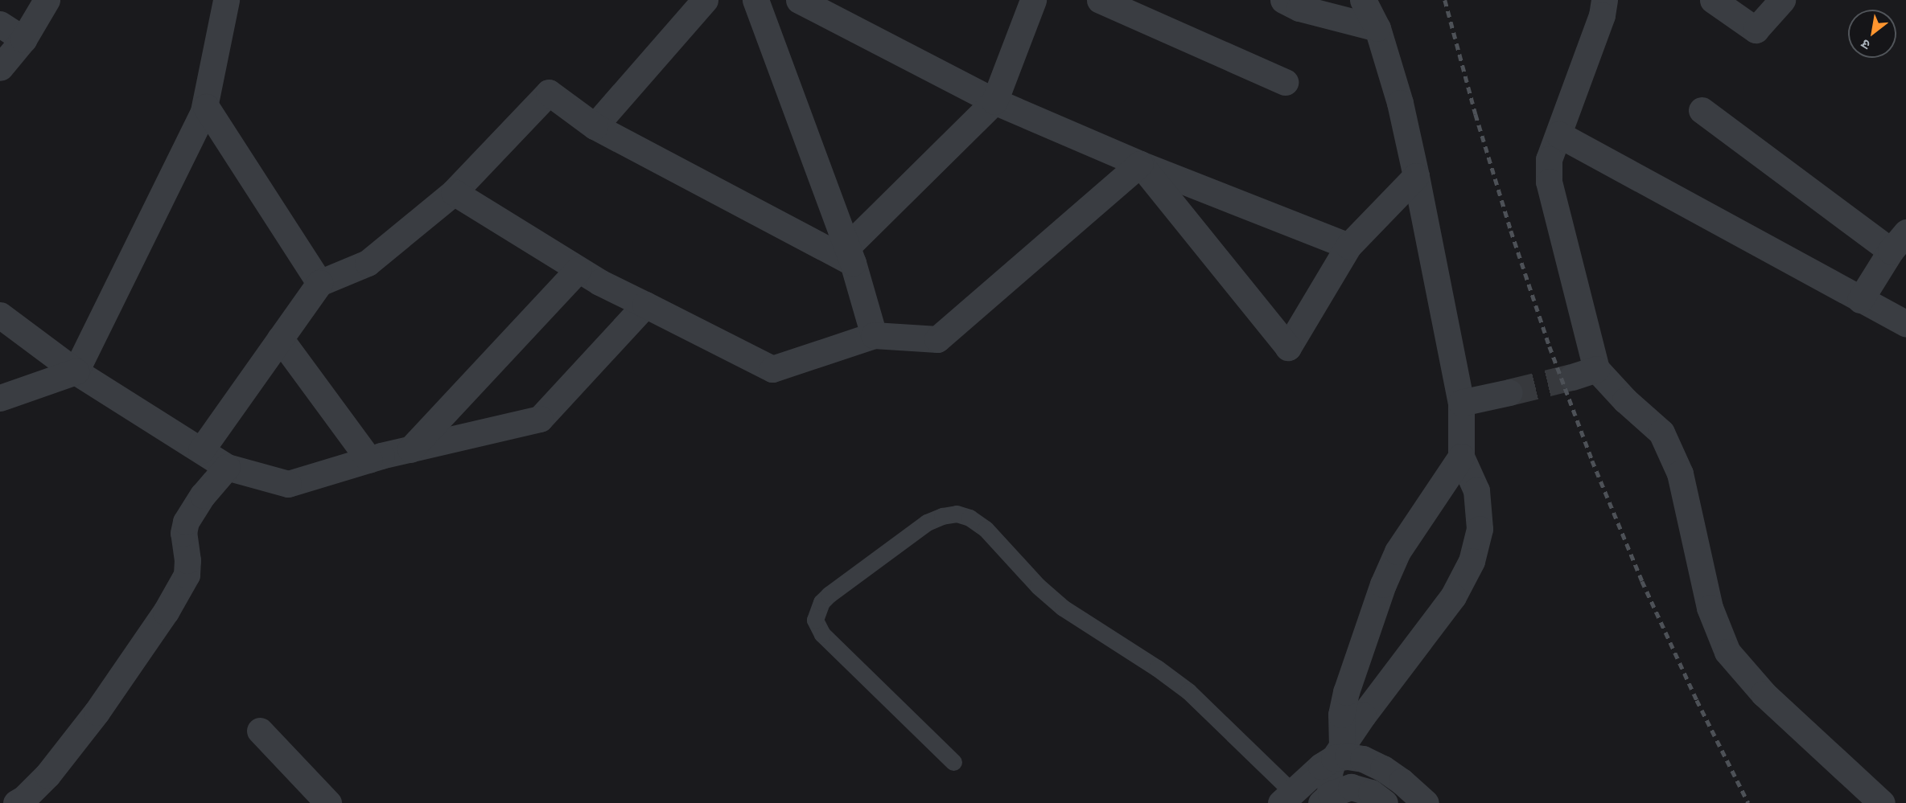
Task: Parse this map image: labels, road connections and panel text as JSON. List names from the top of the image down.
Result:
{
  "north": "bottom left"
}
